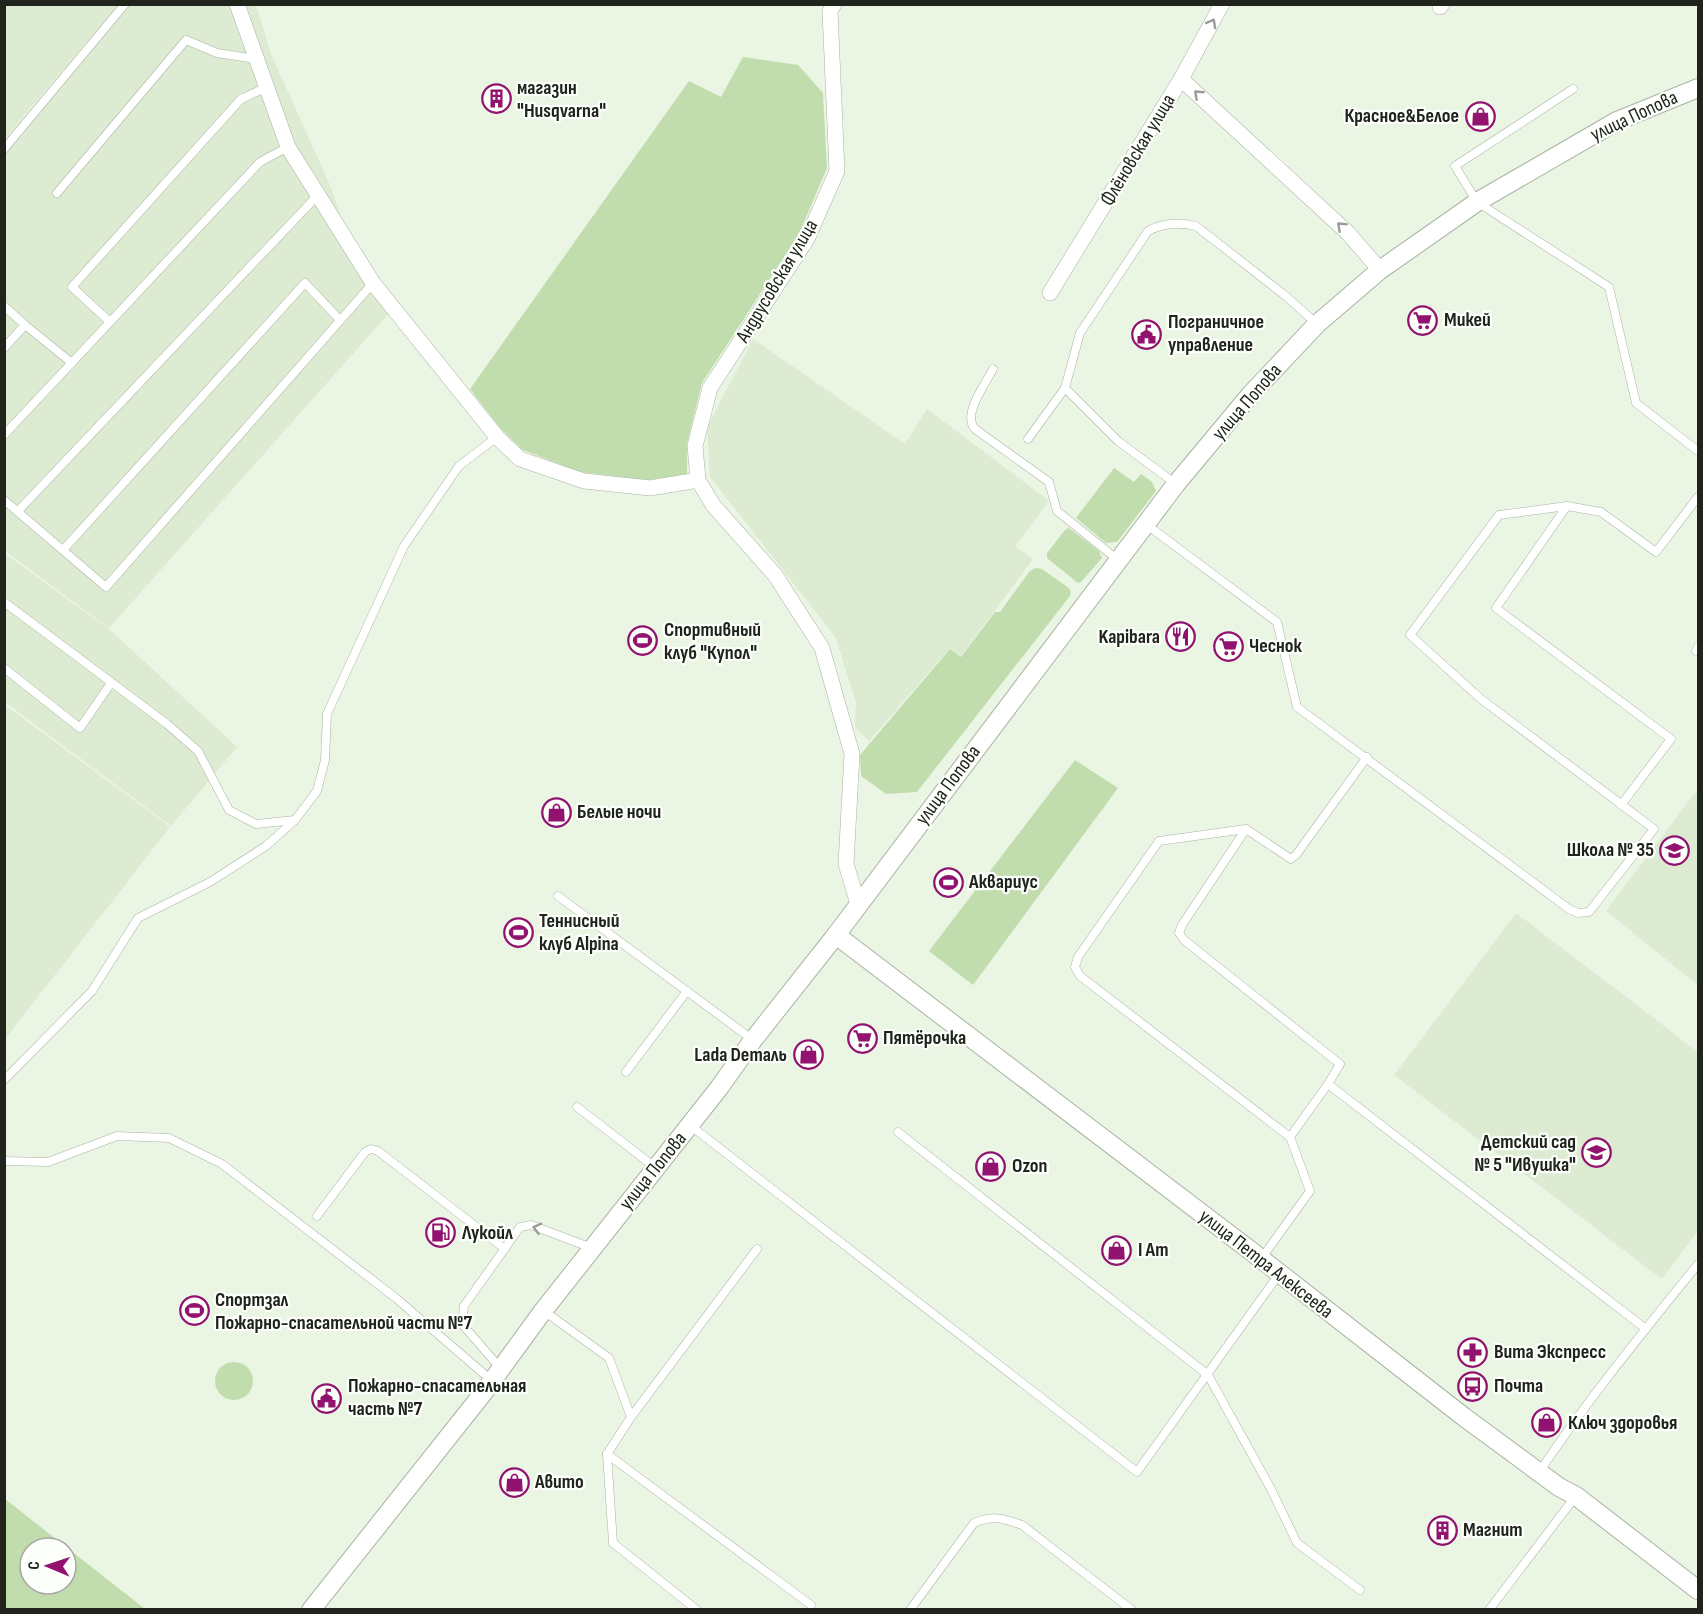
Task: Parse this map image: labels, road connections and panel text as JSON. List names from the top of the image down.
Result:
{
  "streets": {
    "street": [
      "улица Попова",
      "Флёновская улица",
      "Андрусовская улица",
      "улица Петра Алексеева"
    ]
  },
  "crossings": [
    ["улица Попова", "улица Петра Алексеева"]
  ],
  "places": {
    "building": ["магазин \"Husqvarna\"", "Магнит"],
    "shop": [
      "Красное&Белое",
      "Белые ночи",
      "Lada Dеталь",
      "Ozon",
      "I Am",
      "Ключ здоровья",
      "Авито"
    ],
    "supermarket": ["Микей", "Чеснок", "Пятёрочка"],
    "public building": ["Пограничное управление", "Пожарно-спасательная часть №7"],
    "restaurant": ["Kapibara"],
    "sports": [
      "Спортивный клуб \"Купол\"",
      "Аквариус",
      "Теннисный клуб Alpina",
      "Спортзал Пожарно-спасательной части №7"
    ],
    "school or university": ["Школа № 35", "Детский сад № 5 \"Ивушка\""],
    "fuel station": ["Лукойл"],
    "pharmacy": ["Вита Экспресс"],
    "bus stop": ["Почта"]
  },
  "north": "left"
}
